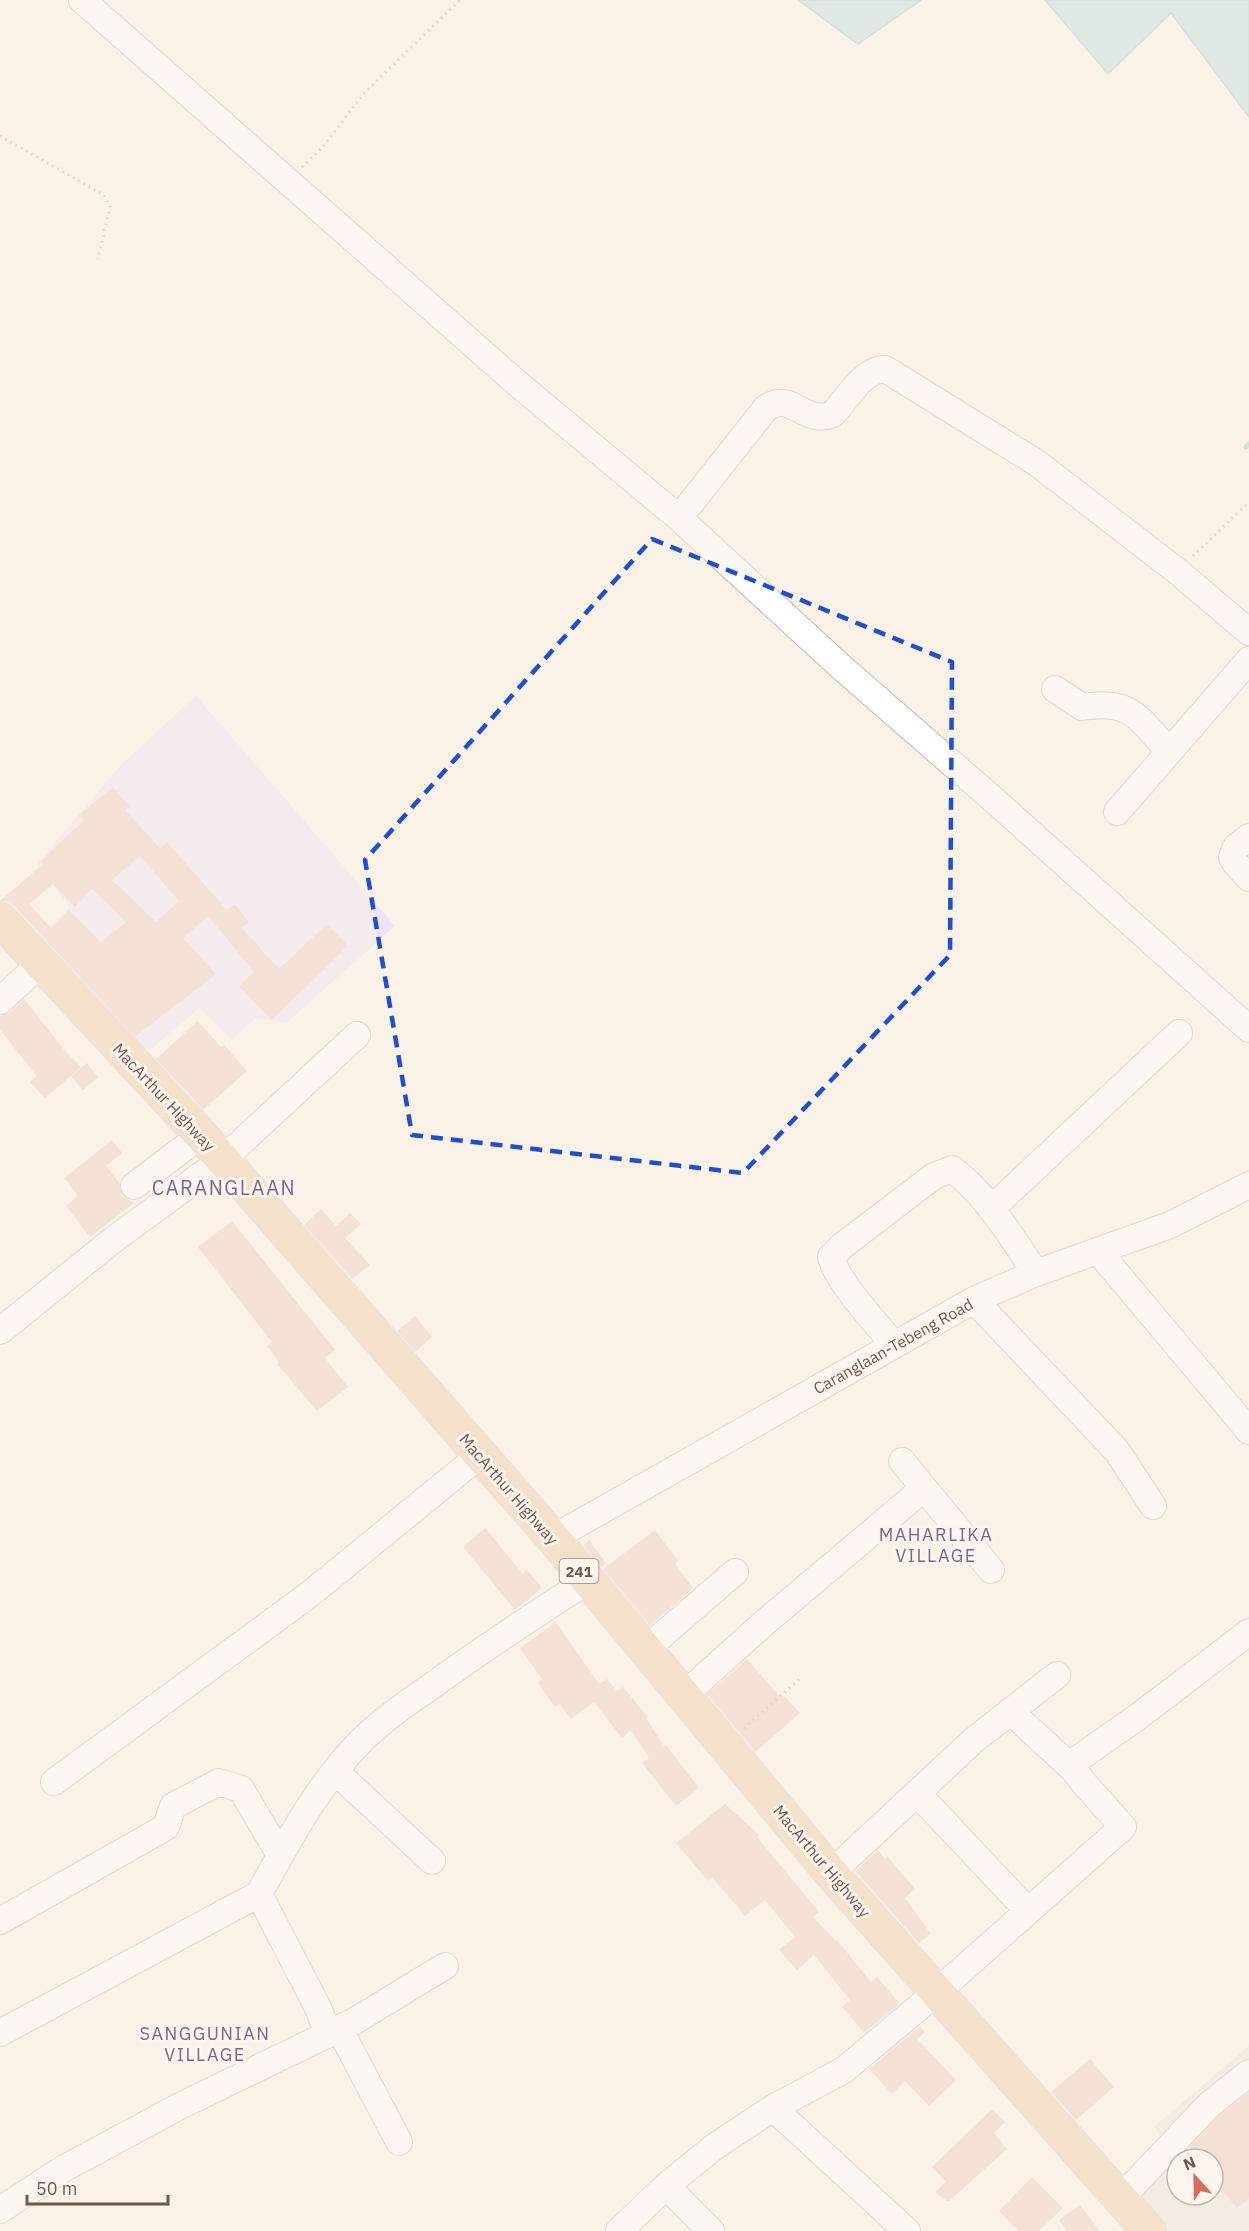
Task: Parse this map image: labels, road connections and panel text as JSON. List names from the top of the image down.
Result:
{
  "streets": {
    "main road": ["MacArthur Highway", "241"],
    "street": ["Caranglaan-Tebeng Road"]
  },
  "crossings": [
    ["MacArthur Highway", "Caranglaan-Tebeng Road"]
  ],
  "districts": ["CARANGLAAN", "MAHARLIKA VILLAGE", "SANGGUNIAN VILLAGE"],
  "scale_bar": "50 m",
  "north": "top"
}
